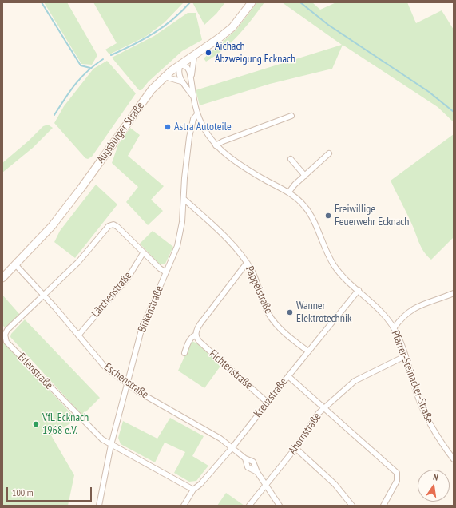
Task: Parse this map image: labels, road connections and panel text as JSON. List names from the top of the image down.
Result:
{
  "streets": {
    "main road": ["Augsburger Straße"],
    "street": [
      "Pappelstraße",
      "Lärchenstraße",
      "Birkenstraße",
      "Fichtenstraße",
      "Erlenstraße",
      "Pfarrer-Steinacker-Straße",
      "Eschenstraße",
      "Kreuzstraße",
      "Ahornstraße"
    ]
  },
  "crossings": [
    ["Augsburger Straße", "Pfarrer-Steinacker-Straße"],
    ["Augsburger Straße", "Eschenstraße"],
    ["Pappelstraße", "Birkenstraße"],
    ["Pappelstraße", "Kreuzstraße"],
    ["Lärchenstraße", "Erlenstraße"],
    ["Lärchenstraße", "Eschenstraße"],
    ["Birkenstraße", "Erlenstraße"],
    ["Birkenstraße", "Pfarrer-Steinacker-Straße"],
    ["Birkenstraße", "Eschenstraße"],
    ["Fichtenstraße", "Kreuzstraße"],
    ["Erlenstraße", "Eschenstraße"],
    ["Erlenstraße", "Kreuzstraße"],
    ["Pfarrer-Steinacker-Straße", "Kreuzstraße"],
    ["Pfarrer-Steinacker-Straße", "Ahornstraße"],
    ["Eschenstraße", "Kreuzstraße"],
    ["Eschenstraße", "Ahornstraße"]
  ],
  "places": [
    "Aichach Abzweigung Ecknach",
    "Astra Autoteile",
    "Freiwillige Feuerwehr Ecknach",
    "Wanner Elektrotechnik",
    "VfL Ecknach 1968 e.V."
  ],
  "scale_bar": "100 m",
  "north": "top"
}
